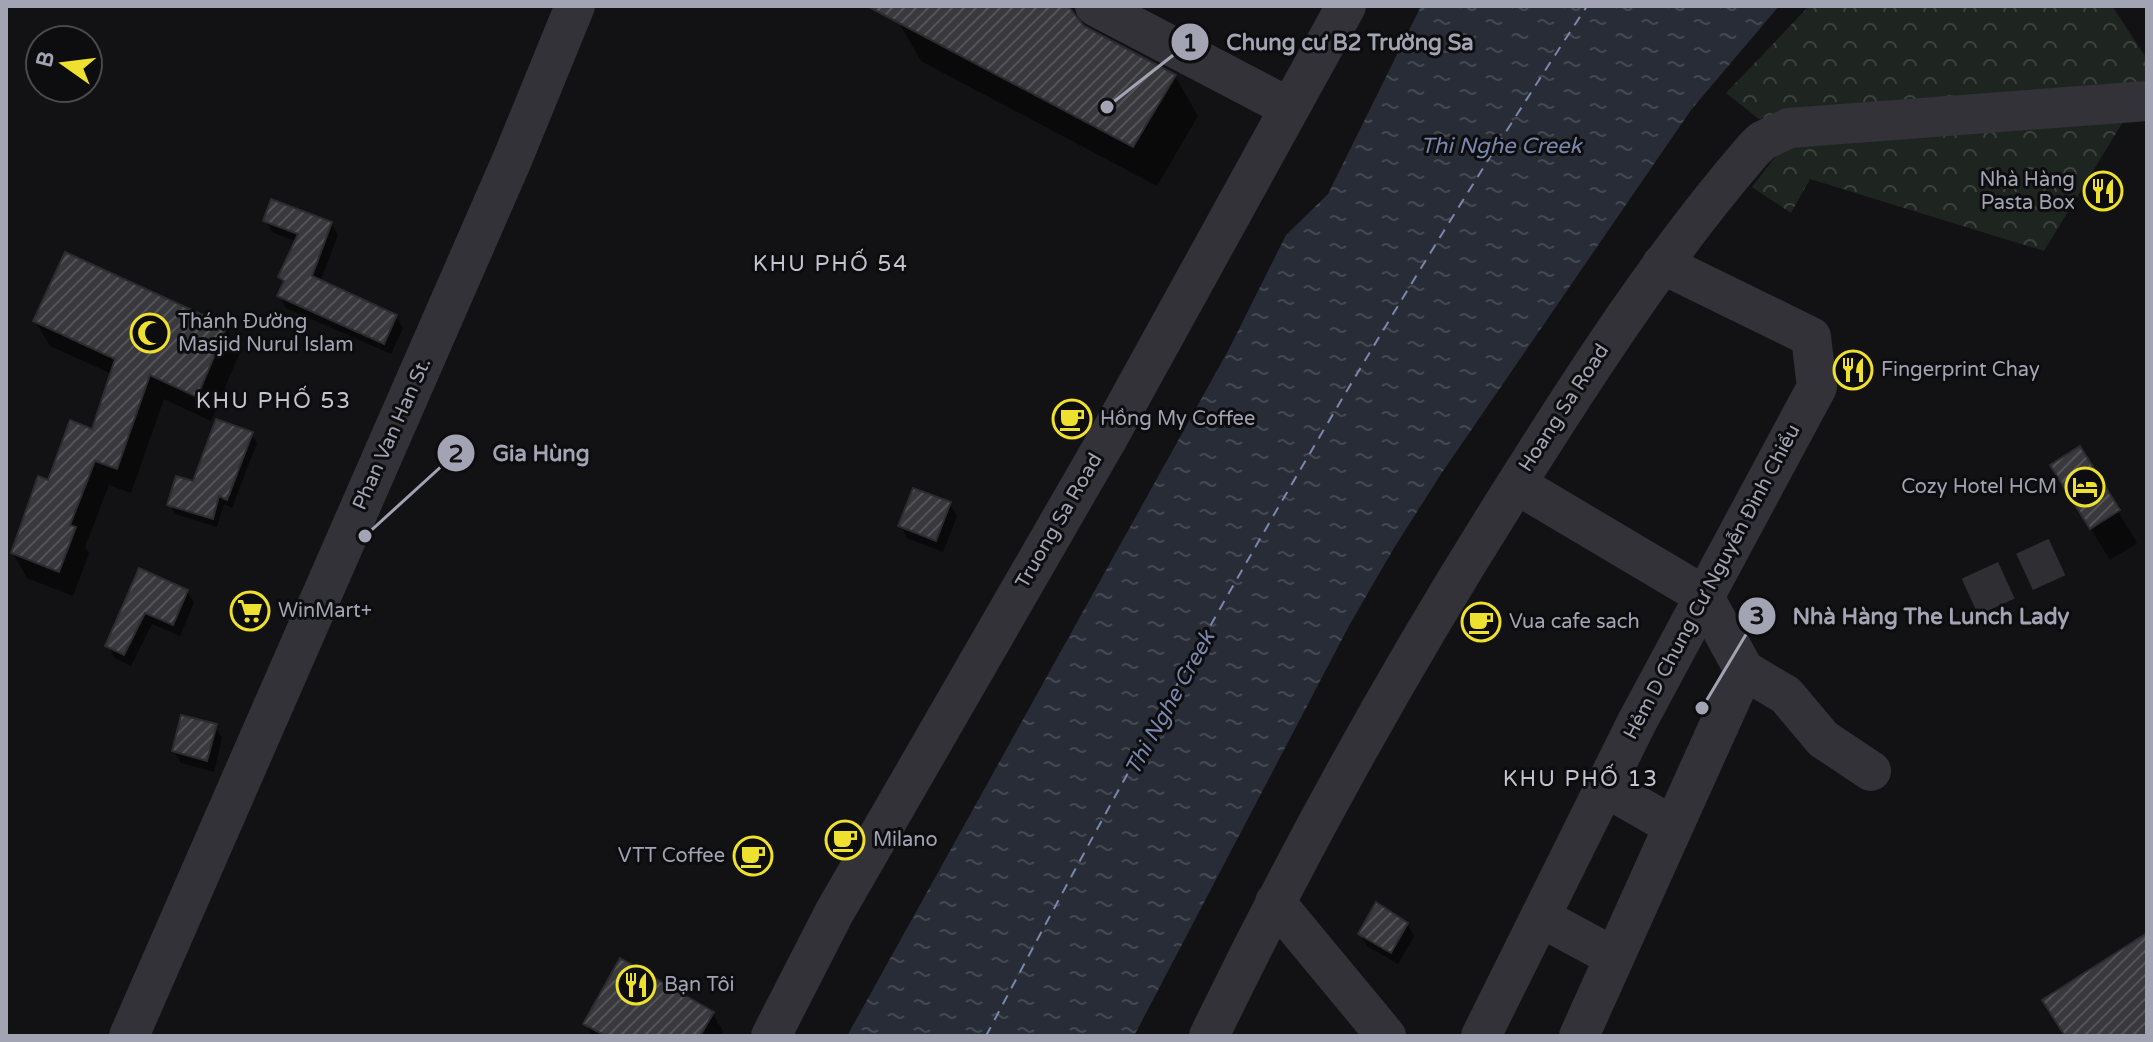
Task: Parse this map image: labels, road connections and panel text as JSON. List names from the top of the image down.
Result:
{
  "streets": {
    "street": [
      "Hoang Sa Road",
      "Phan Van Han St.",
      "Truong Sa Road",
      "Hẻm D Chung Cư Nguyễn Ðình Chiểu"
    ]
  },
  "crossings": [
    ["Hoang Sa Road", "Hẻm D Chung Cư Nguyễn Ðình Chiểu"]
  ],
  "districts": ["KHU PHỐ 54", "KHU PHỐ 53", "KHU PHỐ 13"],
  "water": ["Thi Nghe Creek"],
  "places": {
    "other": ["Chung cư B2 Trường Sa", "Gia Hùng", "Nhà Hàng The Lunch Lady"],
    "restaurant": ["Nhà Hàng Pasta Box", "Fingerprint Chay", "Bạn Tôi"],
    "mosque": ["Thánh Đường Masjid Nurul Islam"],
    "cafe": [
      "Hồng My Coffee",
      "Vua cafe sach",
      "Milano",
      "VTT Coffee"
    ],
    "hotel": ["Cozy Hotel HCM"],
    "supermarket": ["WinMart+"]
  },
  "north": "left"
}
